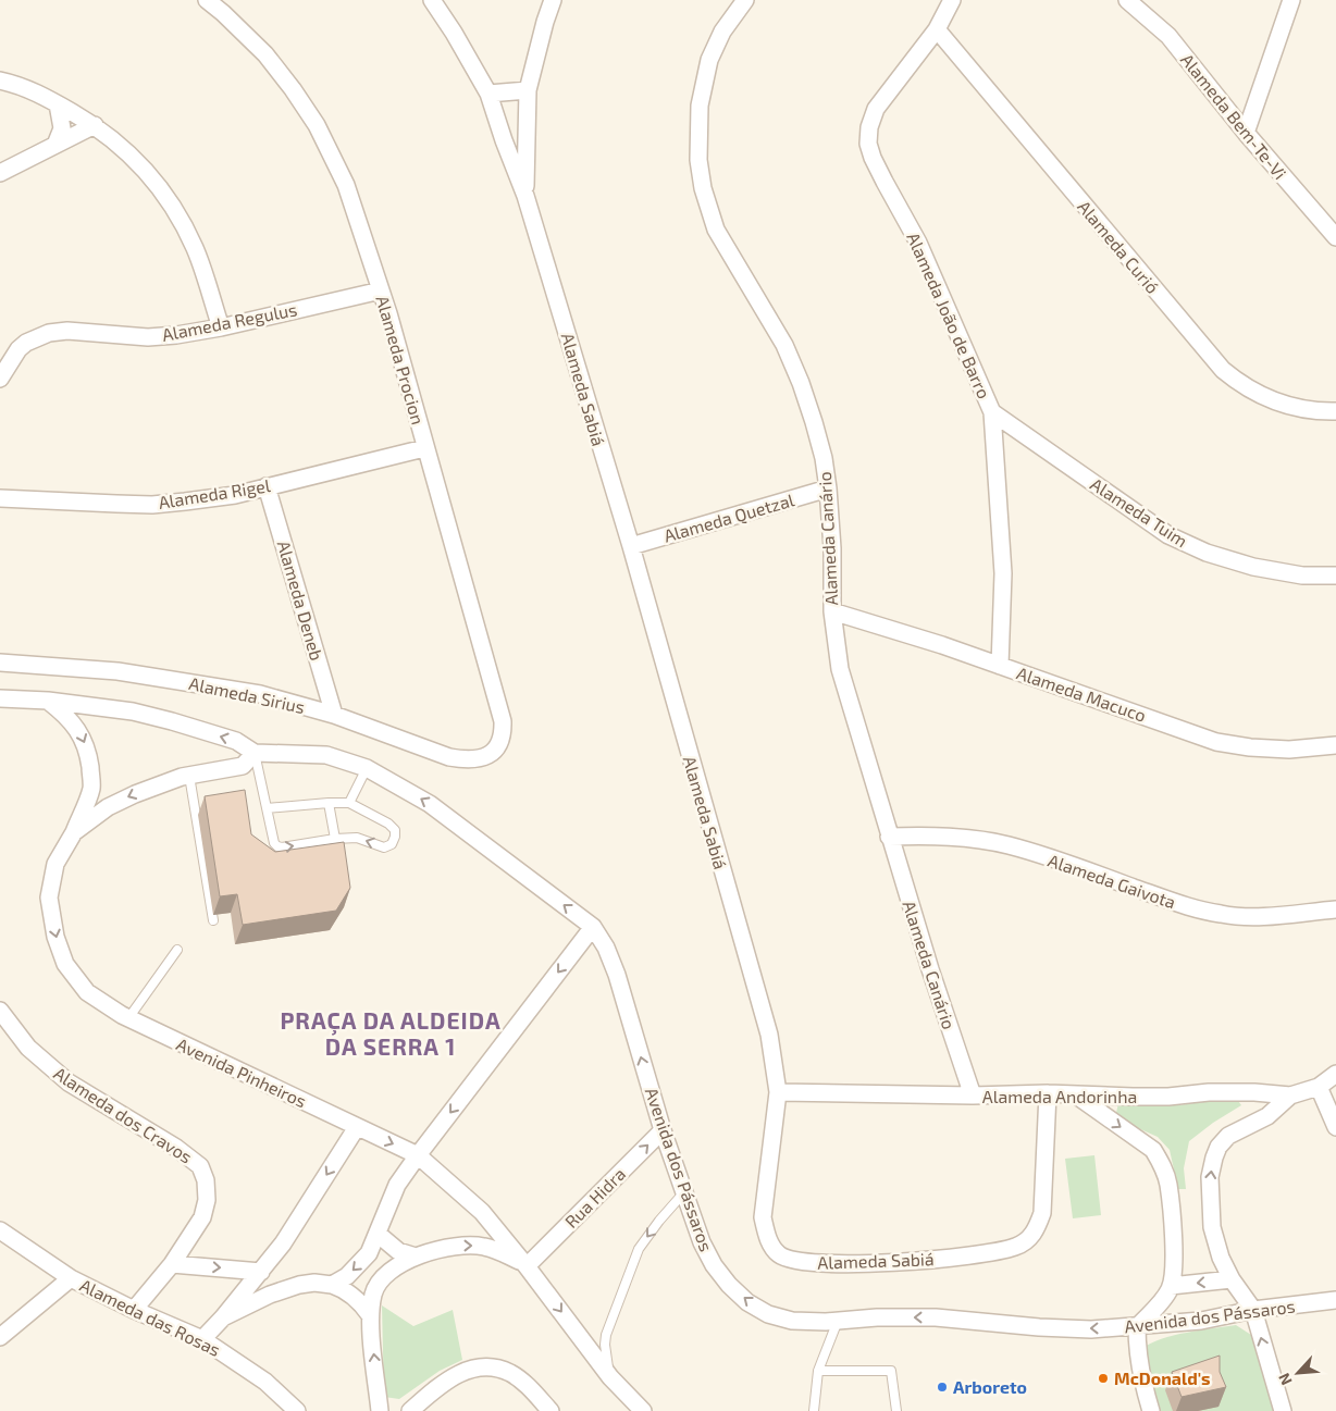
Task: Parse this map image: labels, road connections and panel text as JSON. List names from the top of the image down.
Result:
{
  "streets": {
    "street": [
      "Alameda Bem-Te-Vi",
      "Alameda Curió",
      "Alameda João de Barro",
      "Alameda Regulus",
      "Alameda Procion",
      "Alameda Sabiá",
      "Alameda Rigel",
      "Alameda Tuim",
      "Alameda Quetzal",
      "Alameda Canário",
      "Alameda Deneb",
      "Alameda Macuco",
      "Alameda Sirius",
      "Alameda Gaivota",
      "Avenida Pinheiros",
      "Alameda Andorinha",
      "Alameda dos Cravos",
      "Avenida dos Pássaros",
      "Rua Hidra",
      "Alameda das Rosas"
    ]
  },
  "crossings": [
    ["Alameda Curió", "Alameda João de Barro"],
    ["Alameda João de Barro", "Alameda Tuim"],
    ["Alameda João de Barro", "Alameda Macuco"],
    ["Alameda Regulus", "Alameda Procion"],
    ["Alameda Procion", "Alameda Rigel"],
    ["Alameda Procion", "Alameda Sirius"],
    ["Alameda Sabiá", "Alameda Quetzal"],
    ["Alameda Sabiá", "Alameda Andorinha"],
    ["Alameda Rigel", "Alameda Deneb"],
    ["Alameda Quetzal", "Alameda Canário"],
    ["Alameda Canário", "Alameda Macuco"],
    ["Alameda Canário", "Alameda Gaivota"],
    ["Alameda Canário", "Alameda Andorinha"],
    ["Alameda Deneb", "Alameda Sirius"],
    ["Avenida Pinheiros", "Avenida dos Pássaros"],
    ["Avenida Pinheiros", "Rua Hidra"],
    ["Alameda dos Cravos", "Alameda das Rosas"],
    ["Avenida dos Pássaros", "Rua Hidra"]
  ],
  "one_way": ["Avenida dos Pássaros", "Rua Hidra"],
  "districts": ["PRAÇA DA ALDEIDA DA SERRA 1"],
  "places": ["McDonald's", "Arboreto"],
  "north": "bottom left"
}
